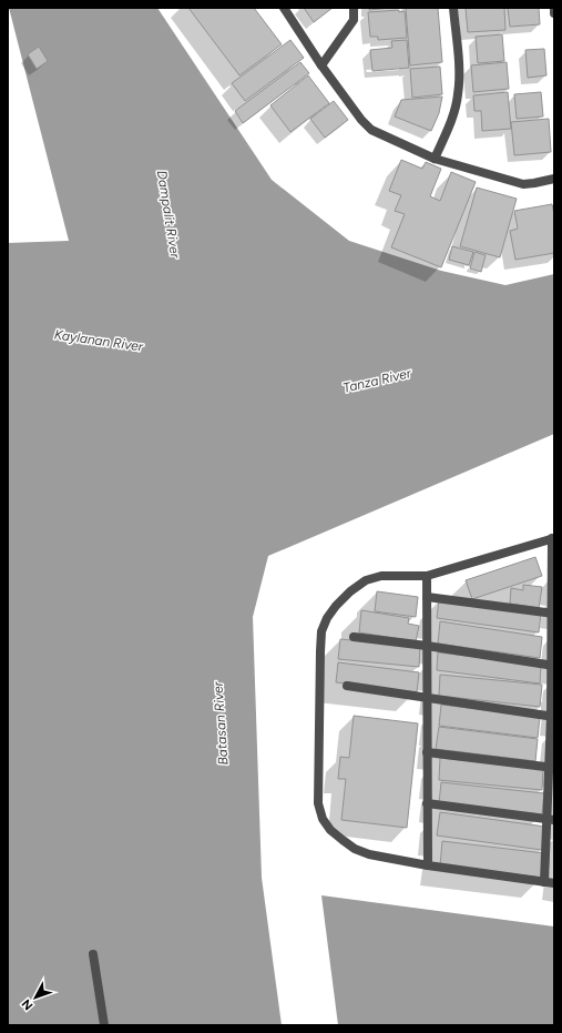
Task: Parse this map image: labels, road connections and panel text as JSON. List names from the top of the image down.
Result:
{
  "water": [
    "Dampalit River",
    "Kaylanan River",
    "Tanza River",
    "Batasan River"
  ],
  "north": "bottom left"
}
